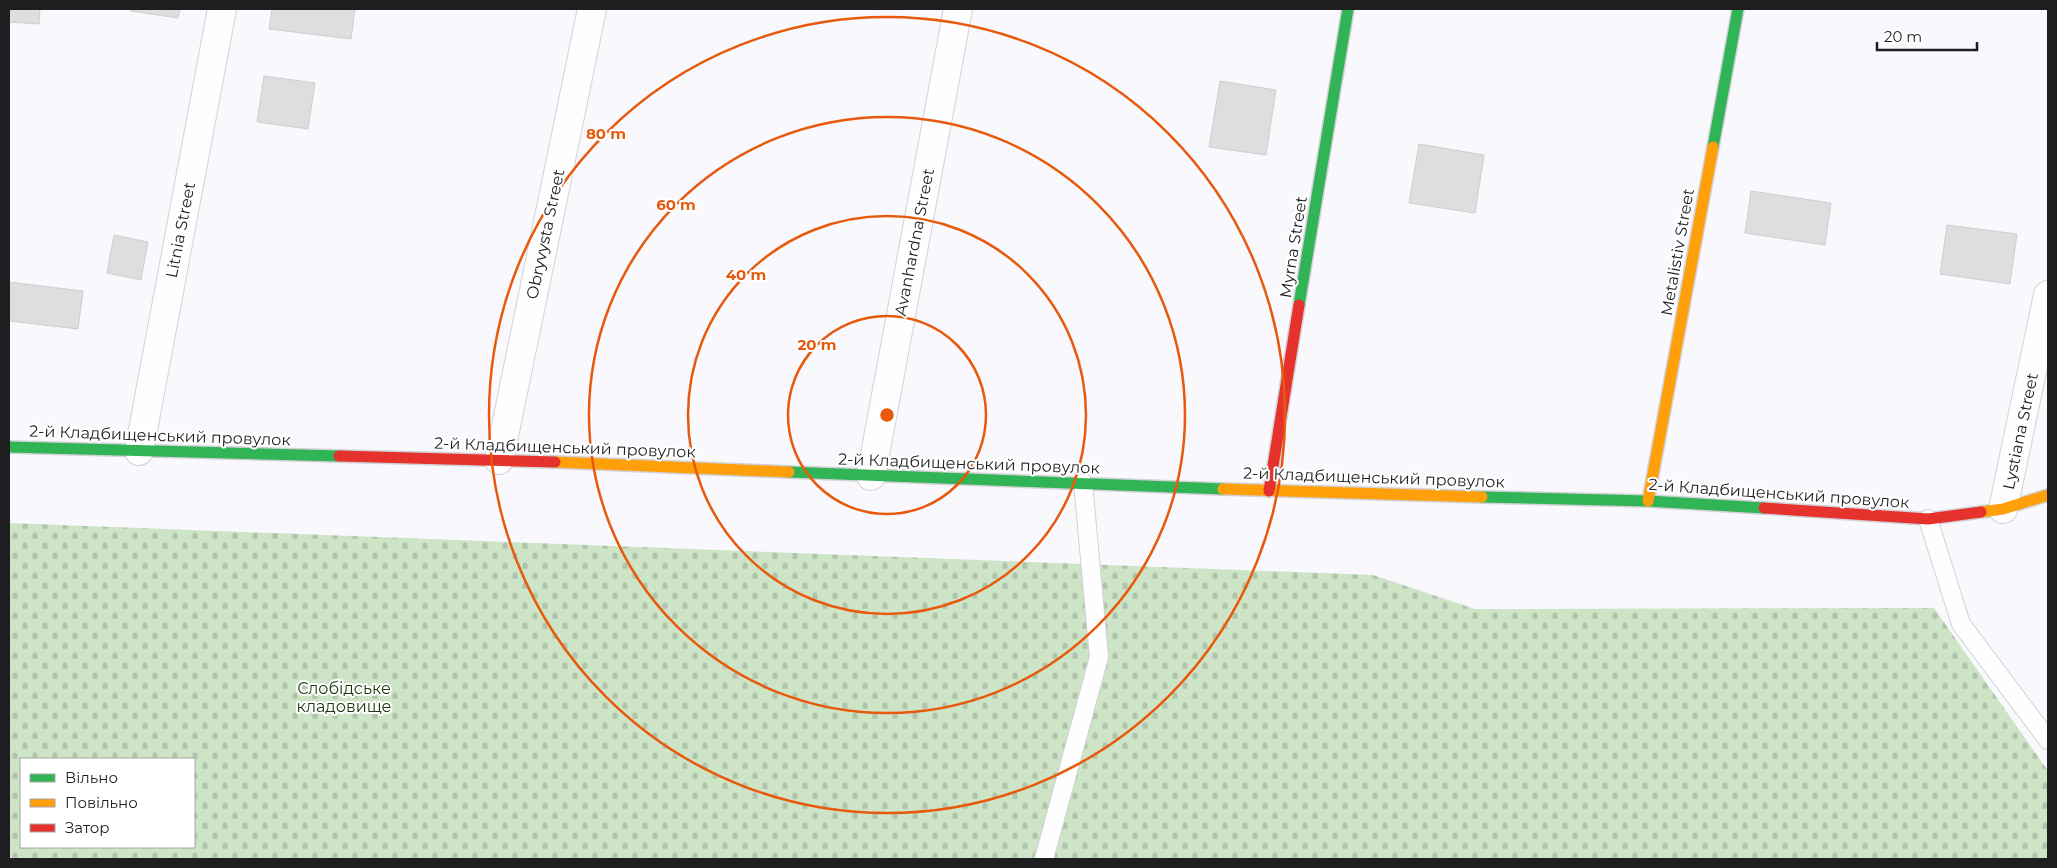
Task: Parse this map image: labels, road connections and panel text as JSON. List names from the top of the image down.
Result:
{
  "streets": {
    "street": [
      "Litnia Street",
      "Obryvysta Street",
      "Avanhardna Street",
      "Myrna Street",
      "Metalistiv Street",
      "Lystiana Street",
      "2-й Кладбищенський провулок"
    ]
  },
  "crossings": [
    ["Litnia Street", "2-й Кладбищенський провулок"],
    ["Obryvysta Street", "2-й Кладбищенський провулок"],
    ["Avanhardna Street", "2-й Кладбищенський провулок"],
    ["Myrna Street", "2-й Кладбищенський провулок"],
    ["Metalistiv Street", "2-й Кладбищенський провулок"],
    ["Lystiana Street", "2-й Кладбищенський провулок"]
  ],
  "parks": ["Слобідське кладовище"],
  "legend": ["Вільно", "Повільно", "Затор"],
  "scale_bar": "20 m",
  "rings": [
    "80 m",
    "60 m",
    "40 m",
    "20 m"
  ]
}
